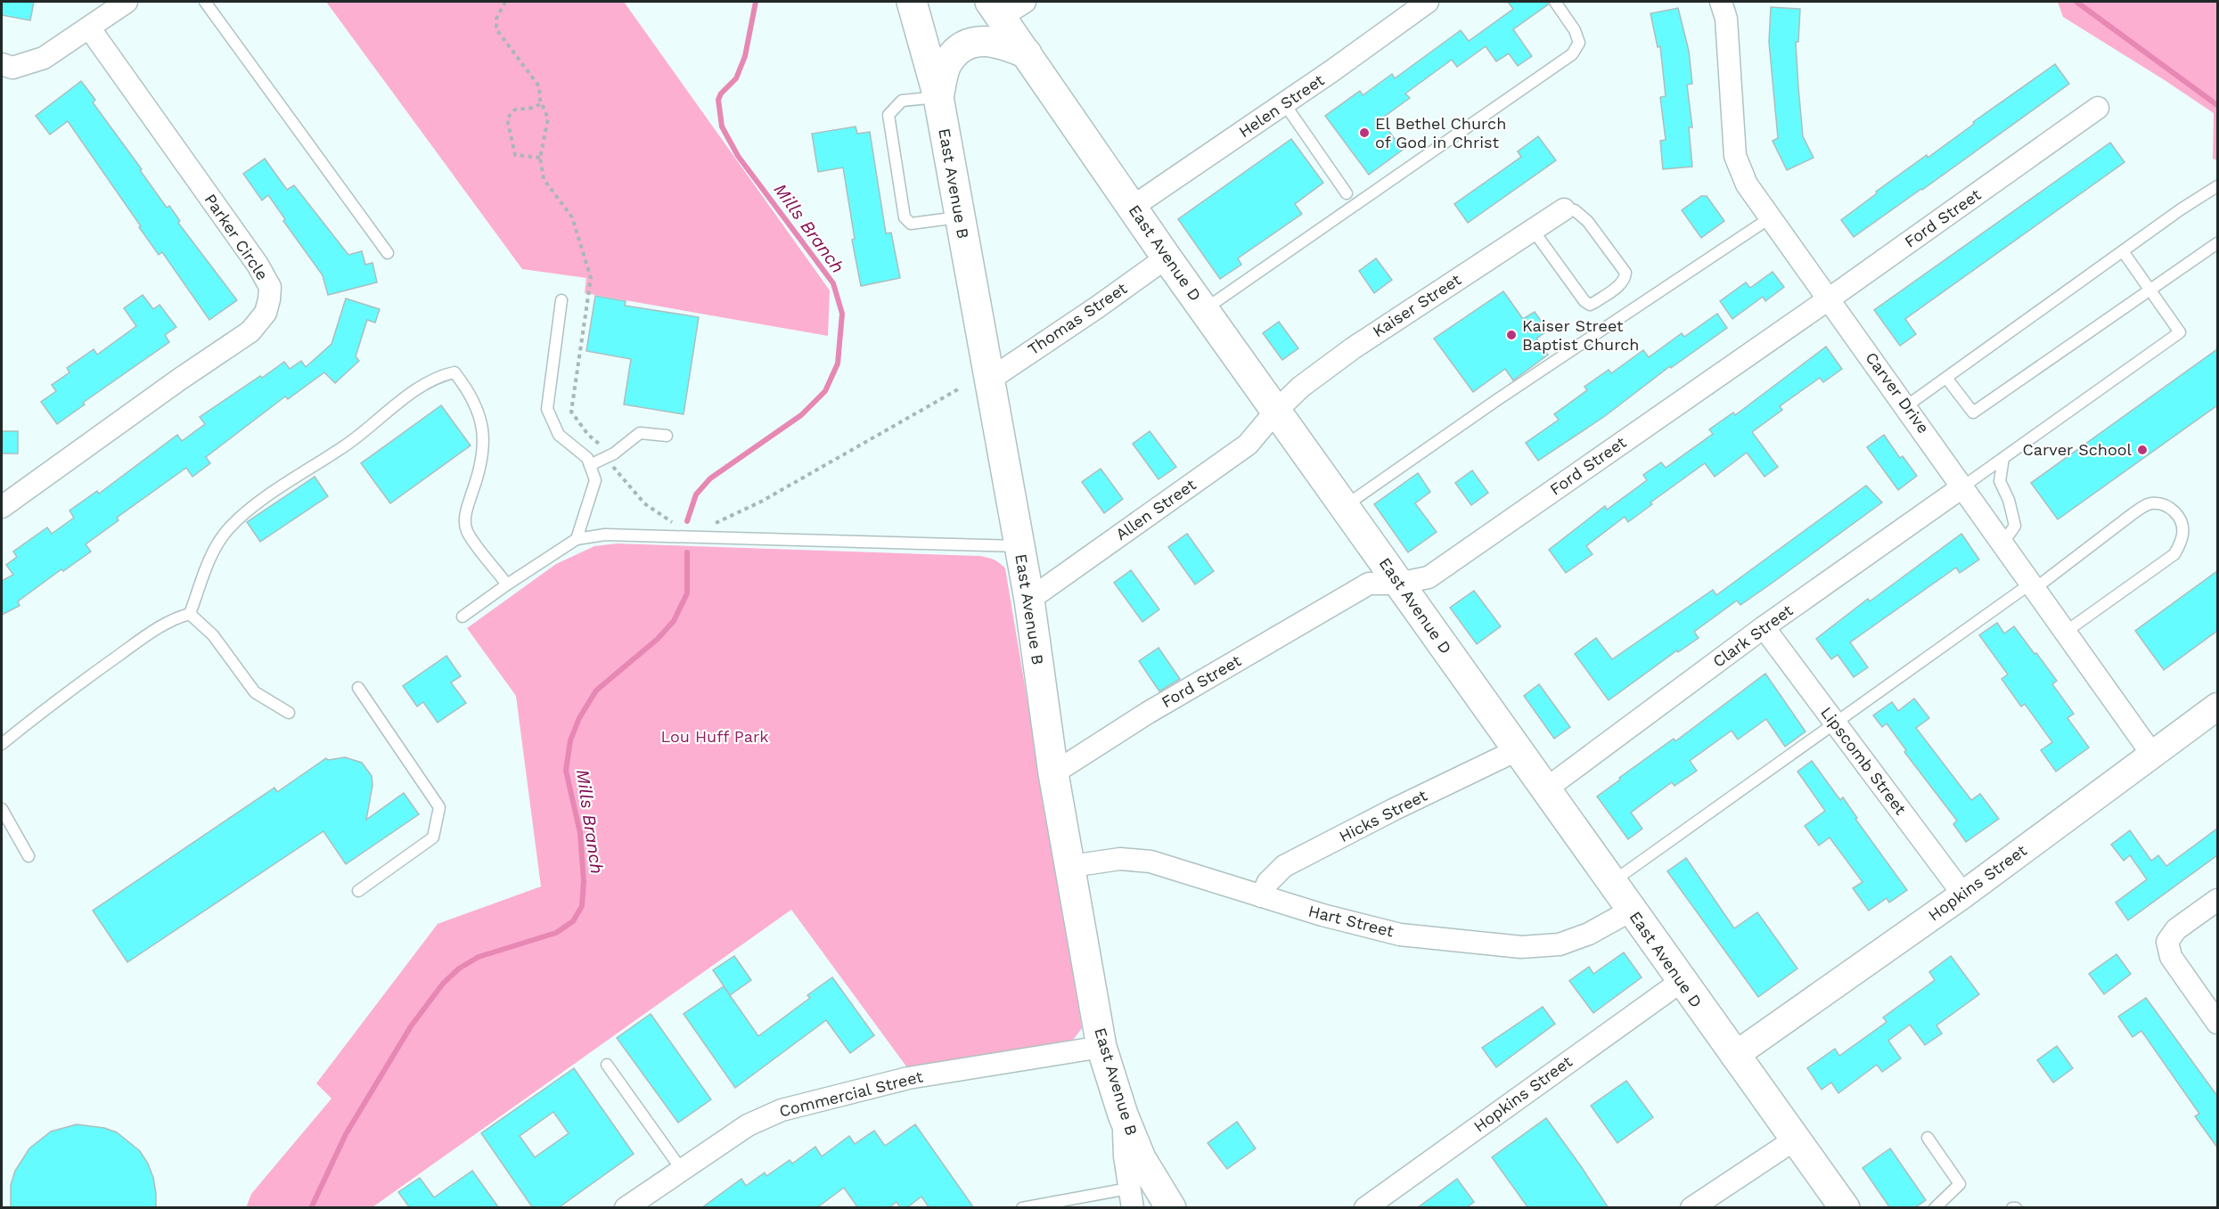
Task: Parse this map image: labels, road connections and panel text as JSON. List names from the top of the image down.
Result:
{
  "streets": {
    "main road": ["East Avenue B", "East Avenue D"],
    "street": [
      "Helen Street",
      "Ford Street",
      "Parker Circle",
      "Kaiser Street",
      "Thomas Street",
      "Carver Drive",
      "Allen Street",
      "Clark Street",
      "Lipscomb Street",
      "Hicks Street",
      "Hopkins Street",
      "Hart Street",
      "Commercial Street"
    ]
  },
  "crossings": [
    ["Helen Street", "East Avenue D"],
    ["East Avenue B", "Ford Street"],
    ["East Avenue B", "Thomas Street"],
    ["East Avenue B", "Allen Street"],
    ["East Avenue B", "Hart Street"],
    ["East Avenue B", "Commercial Street"],
    ["Ford Street", "East Avenue D"],
    ["Ford Street", "Carver Drive"],
    ["East Avenue D", "Kaiser Street"],
    ["East Avenue D", "Thomas Street"],
    ["East Avenue D", "Allen Street"],
    ["East Avenue D", "Clark Street"],
    ["East Avenue D", "Hicks Street"],
    ["East Avenue D", "Hopkins Street"],
    ["East Avenue D", "Hart Street"],
    ["Kaiser Street", "Allen Street"],
    ["Carver Drive", "Clark Street"],
    ["Carver Drive", "Hopkins Street"],
    ["Clark Street", "Lipscomb Street"],
    ["Lipscomb Street", "Hopkins Street"],
    ["Hicks Street", "Hart Street"]
  ],
  "water": ["Mills Branch"],
  "parks": ["Lou Huff Park"],
  "places": ["El Bethel Church of God in Christ", "Kaiser Street Baptist Church", "Carver School"]
}
